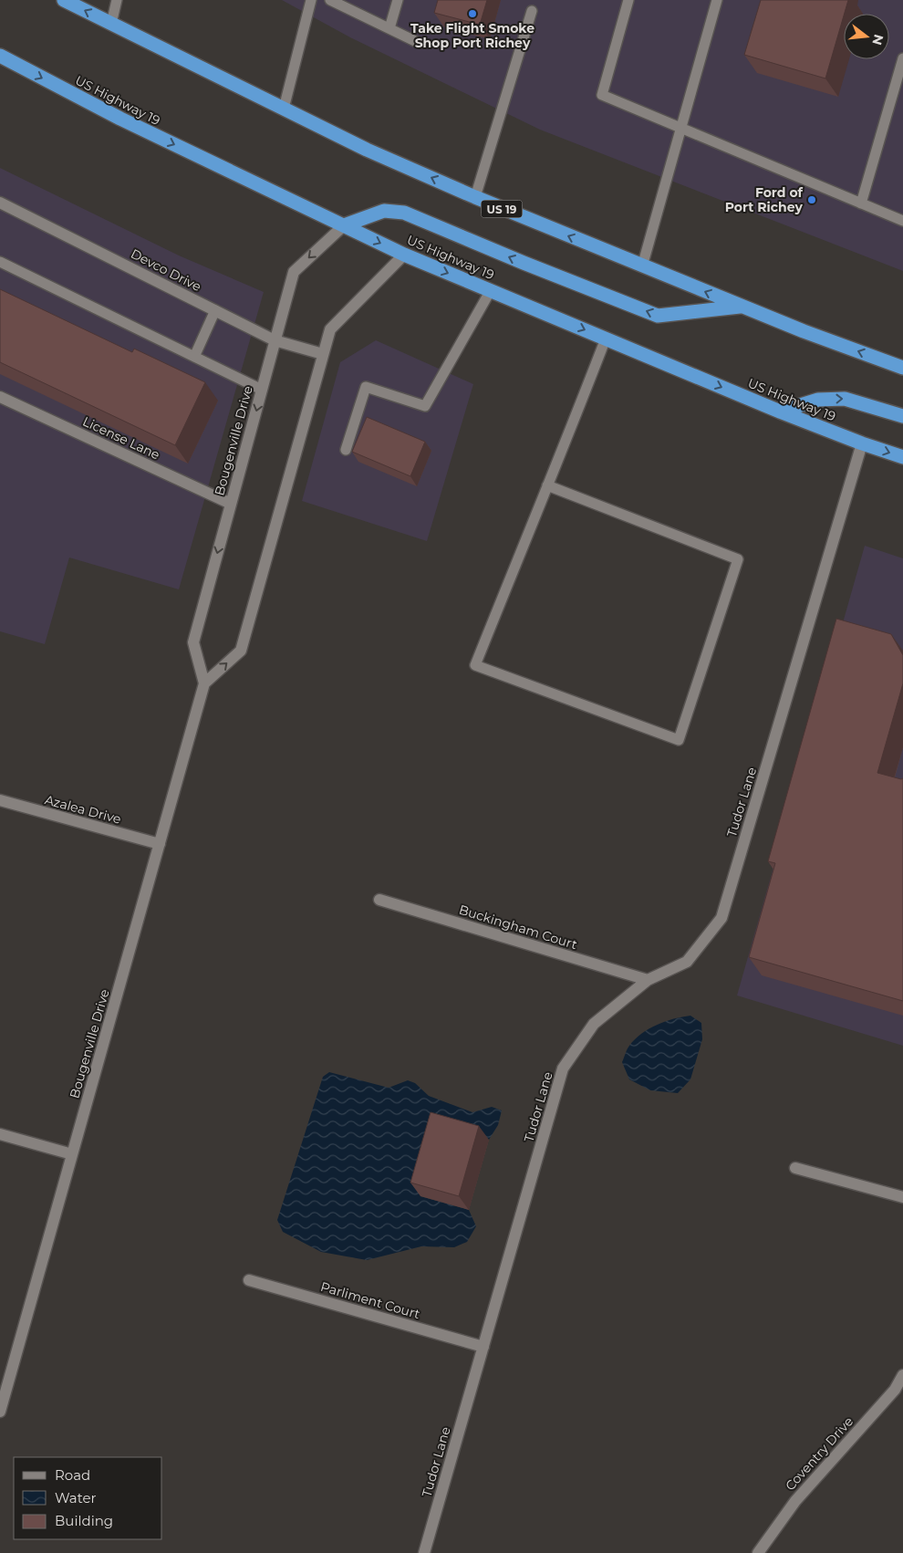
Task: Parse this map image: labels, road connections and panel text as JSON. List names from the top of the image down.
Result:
{
  "streets": {
    "highway": ["US Highway 19", "US 19"],
    "street": [
      "Devco Drive",
      "License Lane",
      "Bougenville Drive",
      "Tudor Lane",
      "Azalea Drive",
      "Buckingham Court",
      "Parliment Court",
      "Coventry Drive"
    ]
  },
  "crossings": [
    ["US Highway 19", "Bougenville Drive"],
    ["US Highway 19", "Tudor Lane"],
    ["Devco Drive", "Bougenville Drive"],
    ["License Lane", "Bougenville Drive"],
    ["Bougenville Drive", "Azalea Drive"],
    ["Tudor Lane", "Buckingham Court"],
    ["Tudor Lane", "Parliment Court"]
  ],
  "places": ["Take Flight Smoke Shop Port Richey", "Ford of Port Richey"],
  "legend": ["Road", "Water", "Building"],
  "north": "right"
}
